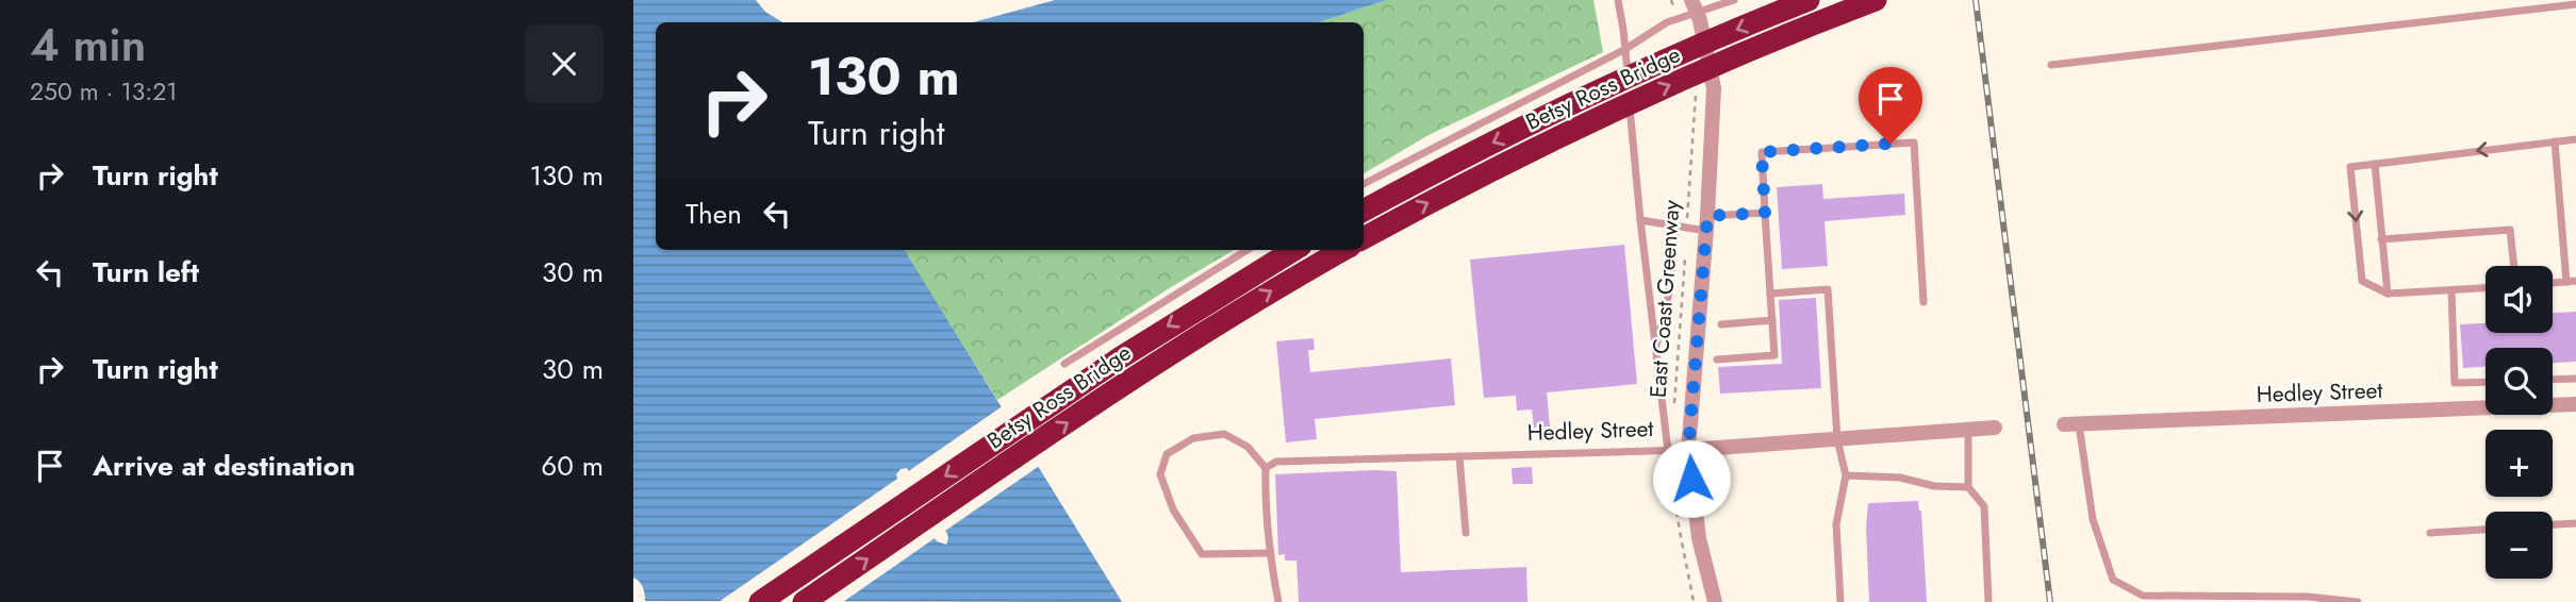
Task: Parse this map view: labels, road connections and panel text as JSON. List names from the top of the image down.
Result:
{
  "streets": {
    "highway": ["Betsy Ross Bridge"],
    "street": ["Hedley Street"],
    "path": ["East Coast Greenway"]
  },
  "page": {
    "heading": ["4 min", "250 m · 13:21"],
    "turn": ["130 m", "Turn right"],
    "list": [
      {
        "name": "Turn right",
        "value": "130 m"
      },
      {
        "name": "Turn left",
        "value": "30 m"
      },
      {
        "name": "Turn right",
        "value": "30 m"
      },
      {
        "name": "Arrive at destination",
        "value": "60 m"
      }
    ],
    "then": "Then",
    "map_buttons": ["+", "−"]
  }
}
